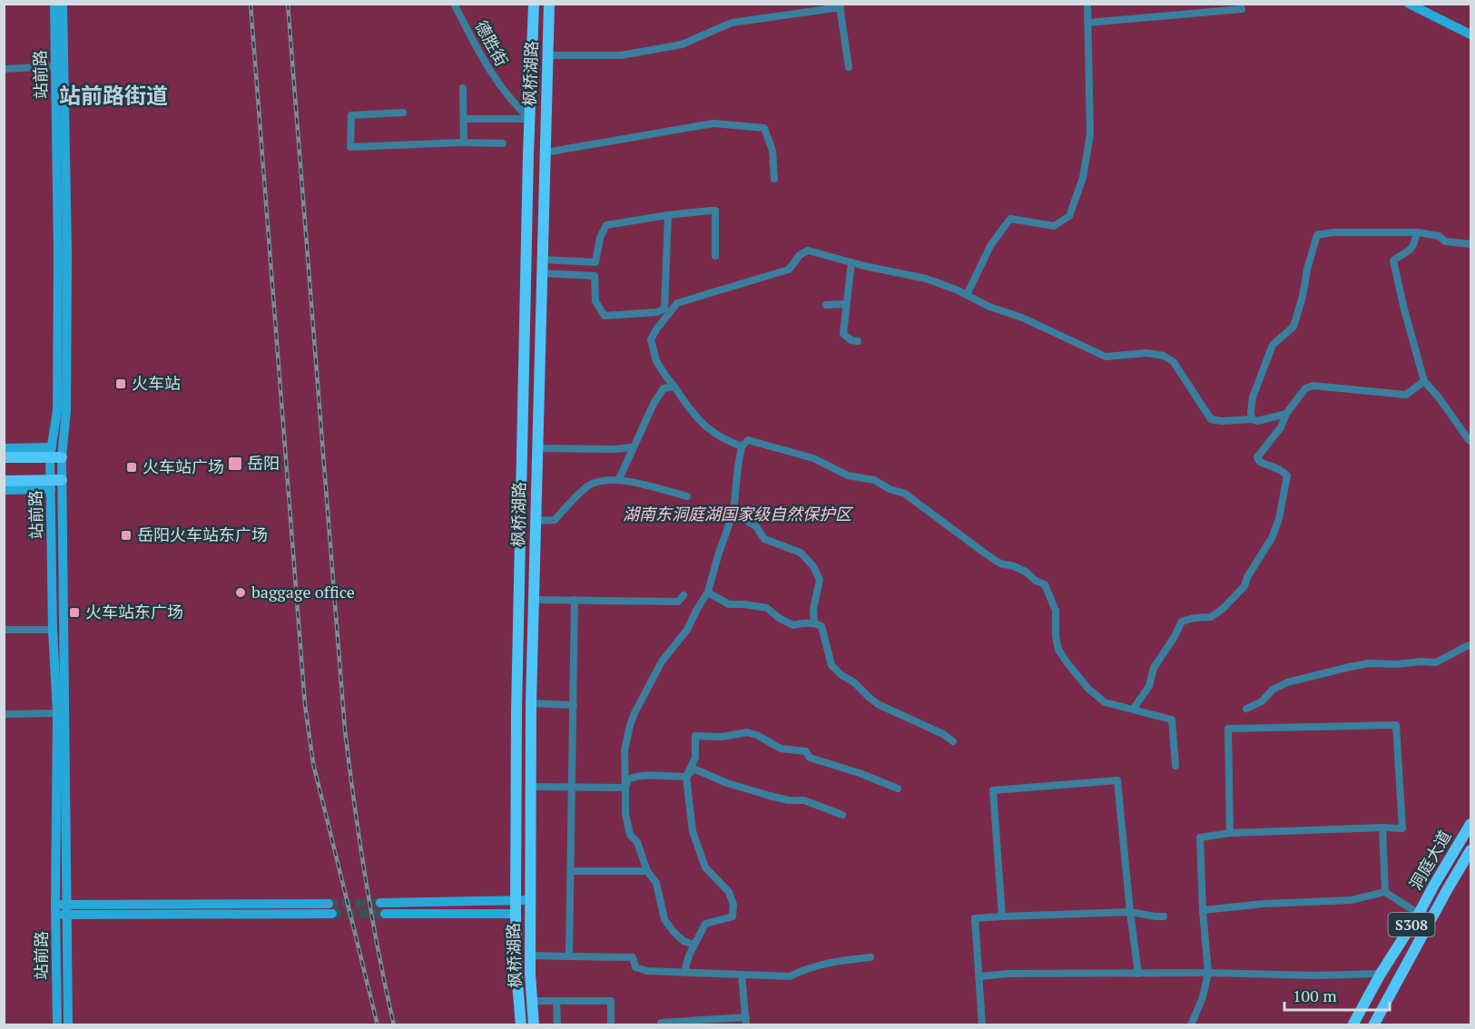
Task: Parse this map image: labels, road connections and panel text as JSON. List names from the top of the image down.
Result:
{
  "streets": {
    "main road": [
      "枫桥湖路",
      "站前路",
      "洞庭大道",
      "S308"
    ],
    "street": ["德胜街"]
  },
  "crossings": [
    ["德胜街", "枫桥湖路"]
  ],
  "districts": ["站前路街道"],
  "parks": ["湖南东洞庭湖国家级自然保护区"],
  "places": {
    "transit": [
      "火车站",
      "岳阳",
      "火车站广场",
      "岳阳火车站东广场",
      "火车站东广场"
    ],
    "other": ["baggage office"]
  },
  "scale_bar": "100 m"
}
